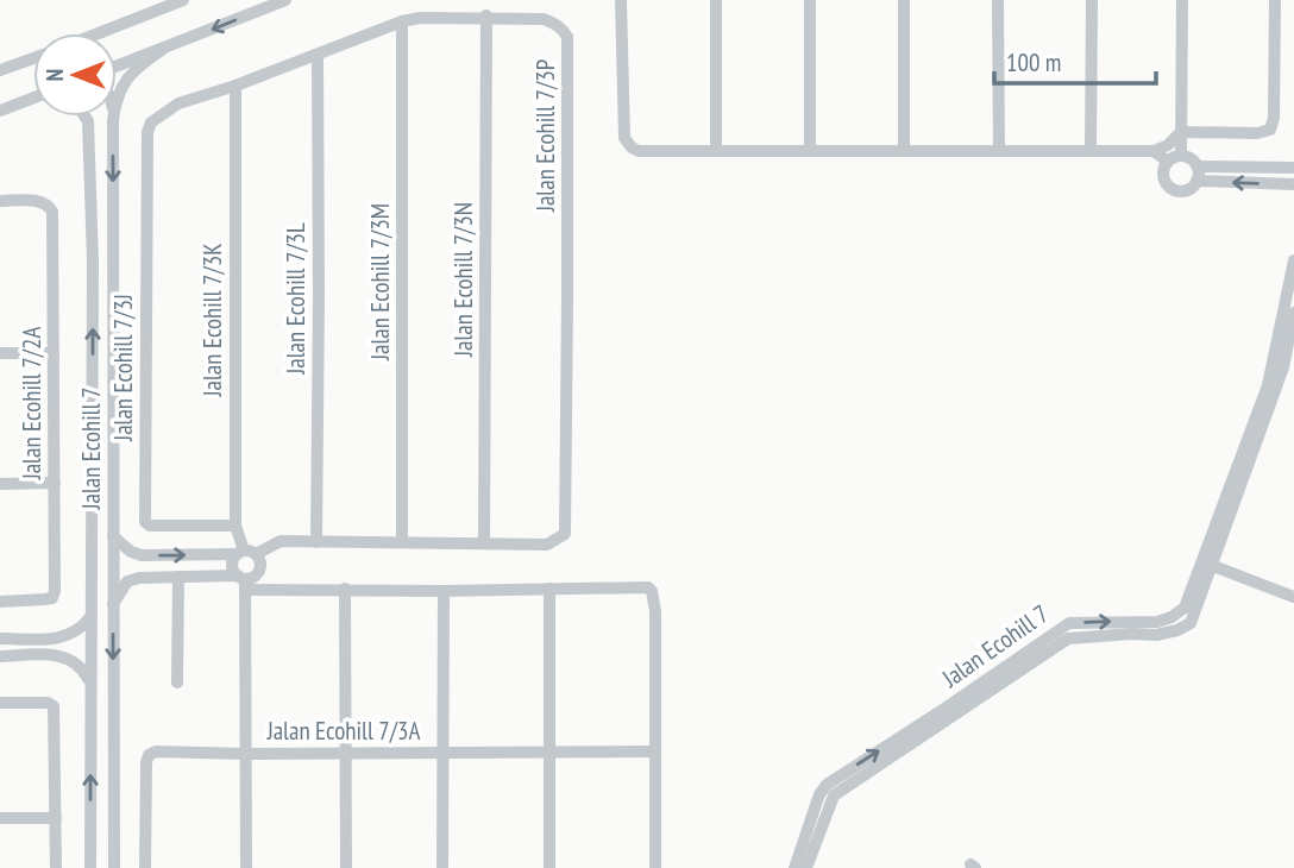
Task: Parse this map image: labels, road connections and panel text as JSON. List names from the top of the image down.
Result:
{
  "streets": {
    "street": [
      "Jalan Ecohill 7/3P",
      "Jalan Ecohill 7/3N",
      "Jalan Ecohill 7/3M",
      "Jalan Ecohill 7/3L",
      "Jalan Ecohill 7/3K",
      "Jalan Ecohill 7/3J",
      "Jalan Ecohill 7/2A",
      "Jalan Ecohill 7",
      "Jalan Ecohill 7/3A"
    ]
  },
  "crossings": [
    ["Jalan Ecohill 7/3P", "Jalan Ecohill 7/3N"],
    ["Jalan Ecohill 7/3P", "Jalan Ecohill 7/3M"],
    ["Jalan Ecohill 7/3P", "Jalan Ecohill 7/3L"],
    ["Jalan Ecohill 7/3P", "Jalan Ecohill 7/3K"],
    ["Jalan Ecohill 7/3P", "Jalan Ecohill 7/3J"],
    ["Jalan Ecohill 7/3K", "Jalan Ecohill 7/3J"]
  ],
  "scale_bar": "100 m",
  "north": "left"
}
